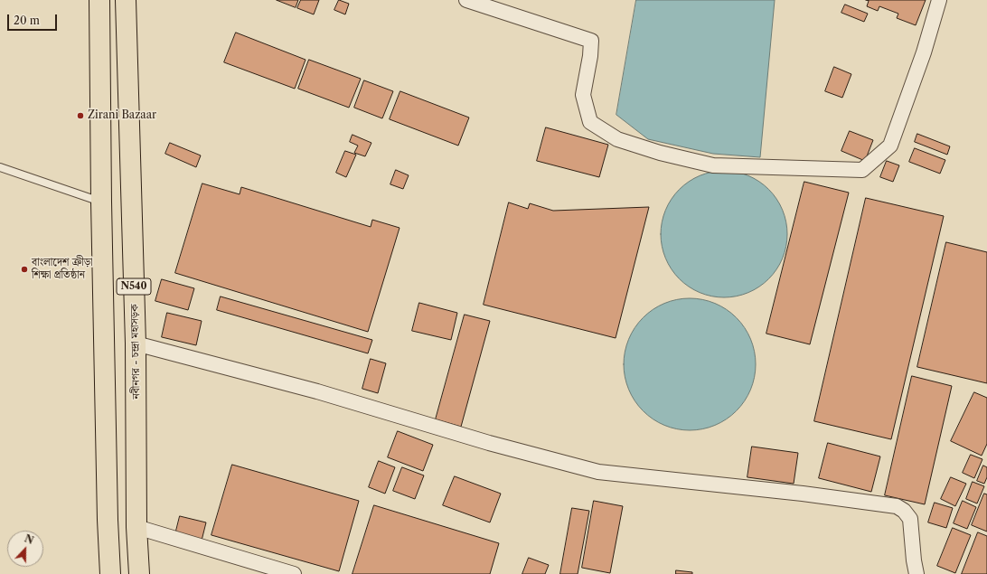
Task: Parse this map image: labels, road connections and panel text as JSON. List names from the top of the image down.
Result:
{
  "streets": {
    "highway": ["N540", "নবীনগর - চন্দ্রা মহাসড়ক"]
  },
  "places": ["Zirani Bazaar", "বাংলাদেশ ক্রীড়া শিক্ষা প্রতিষ্ঠান"],
  "scale_bar": "20 m",
  "north": "top"
}
